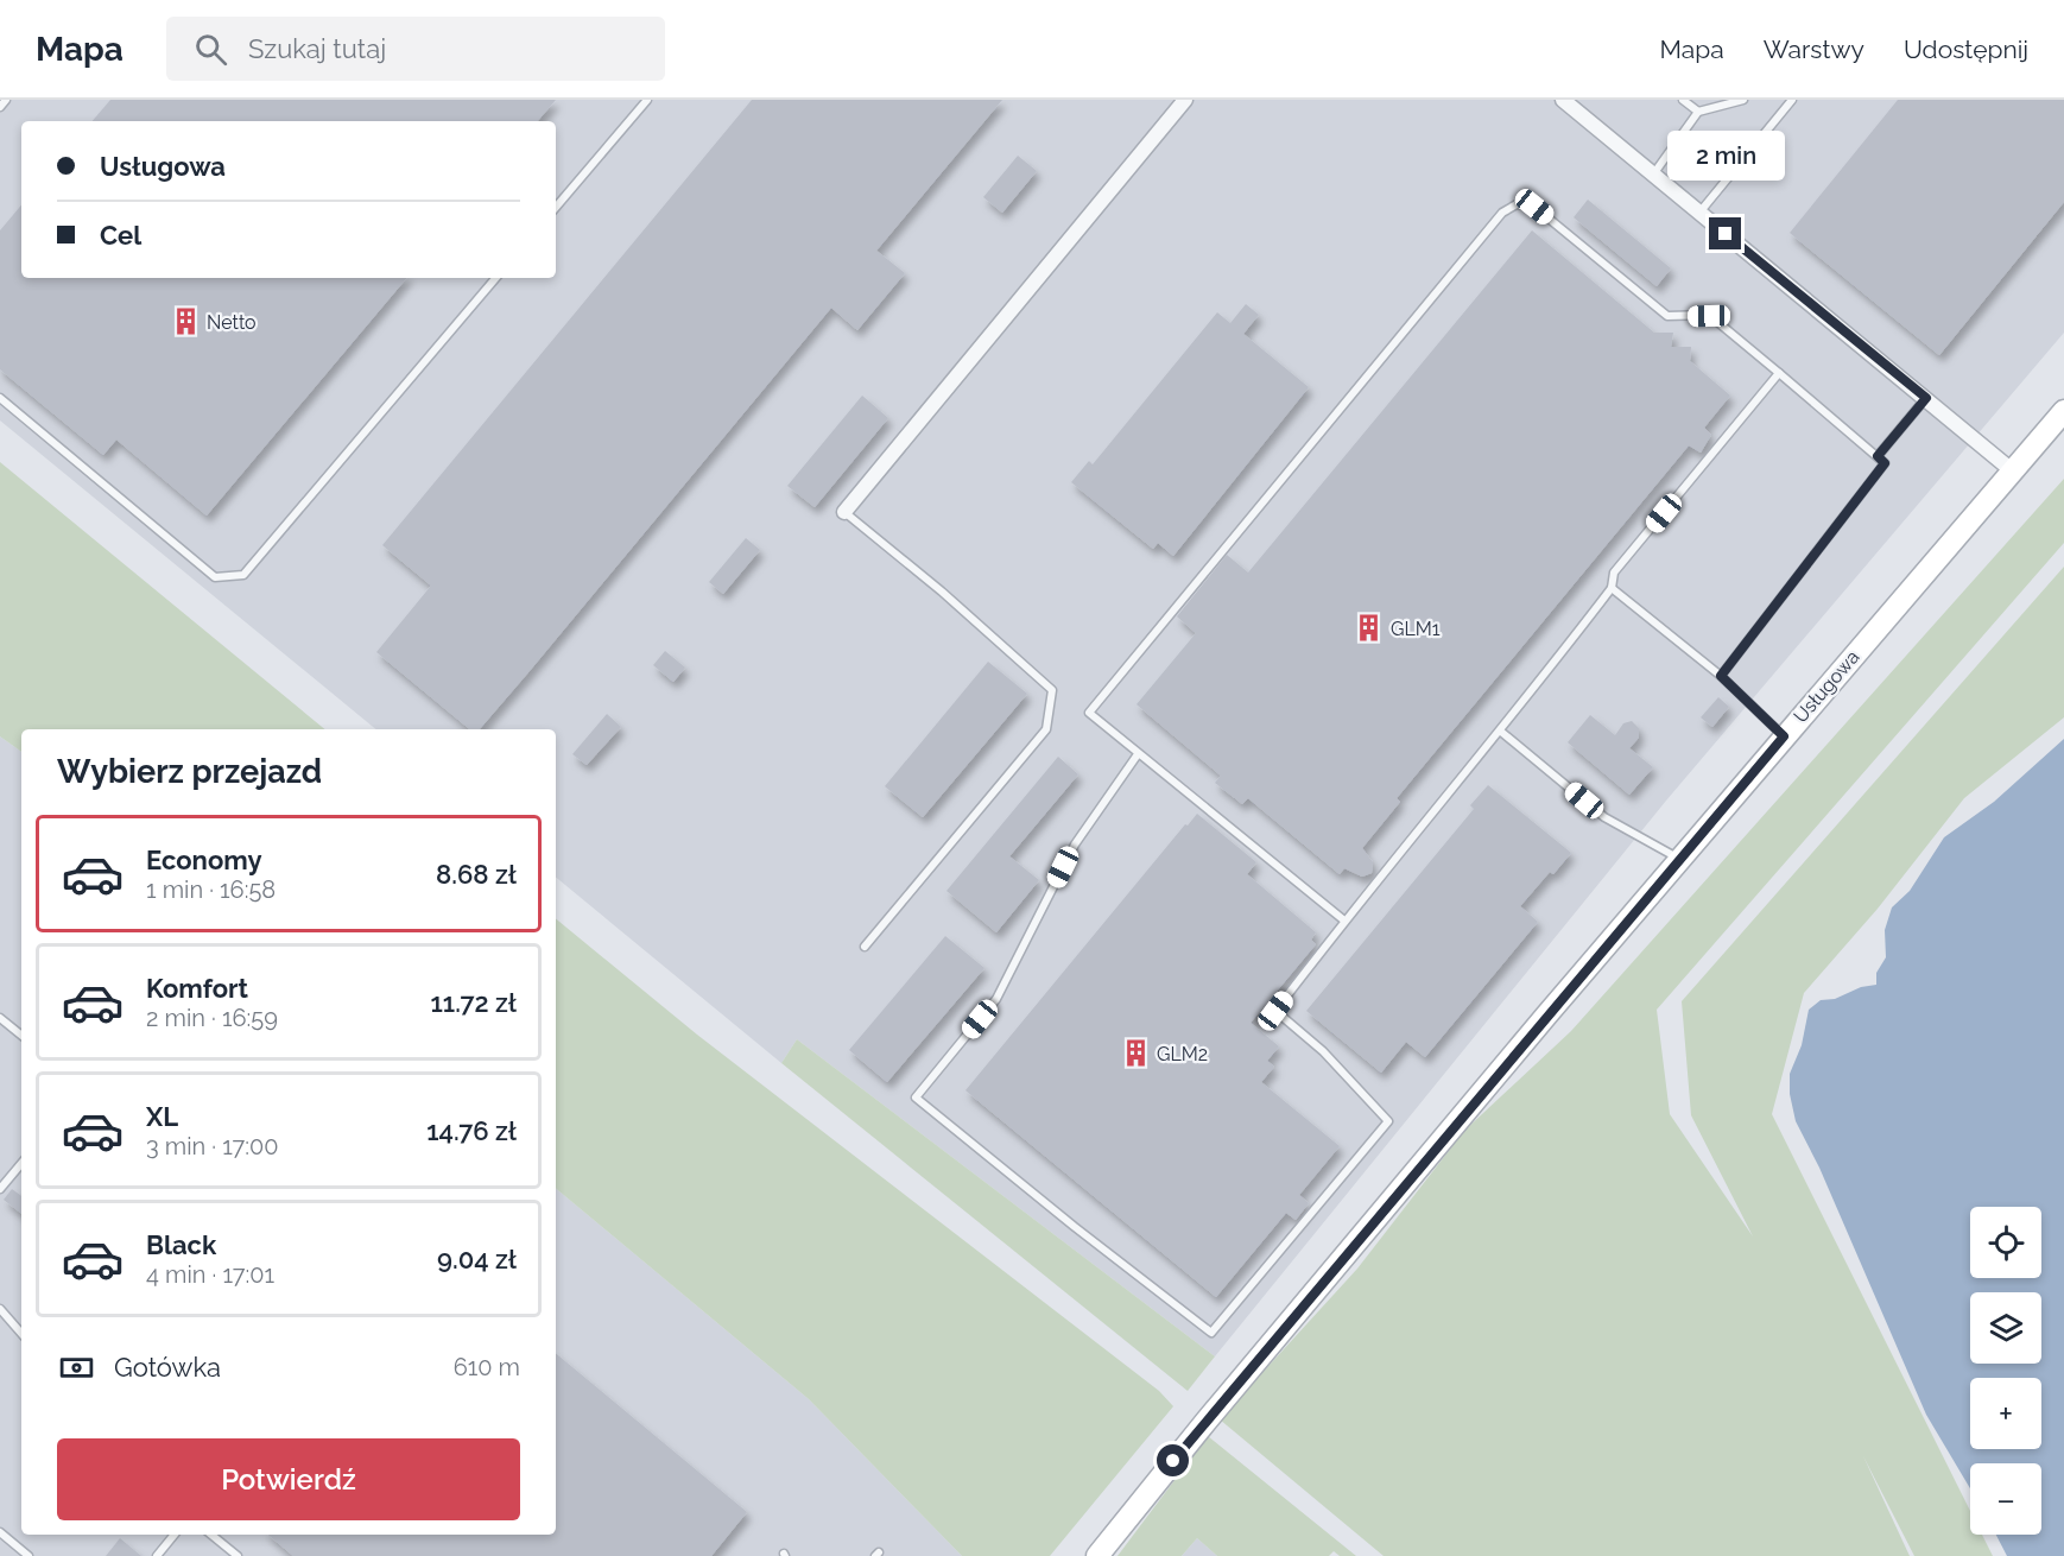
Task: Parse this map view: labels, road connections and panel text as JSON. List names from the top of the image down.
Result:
{
  "streets": {
    "street": ["Usługowa"]
  },
  "places": {
    "building": ["Netto", "GLM1", "GLM2"]
  },
  "page": {
    "header": "Mapa",
    "search": "Szukaj tutaj",
    "nav": ["Mapa", "Warstwy", "Udostępnij"],
    "banner": ["Usługowa", "Cel"],
    "bubble": "2 min",
    "heading": "Wybierz przejazd",
    "list": [
      {
        "name": "Economy",
        "note": "1 min · 16:58",
        "value": "8.68 zł"
      },
      {
        "name": "Komfort",
        "note": "2 min · 16:59",
        "value": "11.72 zł"
      },
      {
        "name": "XL",
        "note": "3 min · 17:00",
        "value": "14.76 zł"
      },
      {
        "name": "Black",
        "note": "4 min · 17:01",
        "value": "9.04 zł"
      }
    ],
    "map_buttons": ["+", "−"],
    "pay": ["Gotówka", "610 m"],
    "buttons": "Potwierdź"
  }
}
